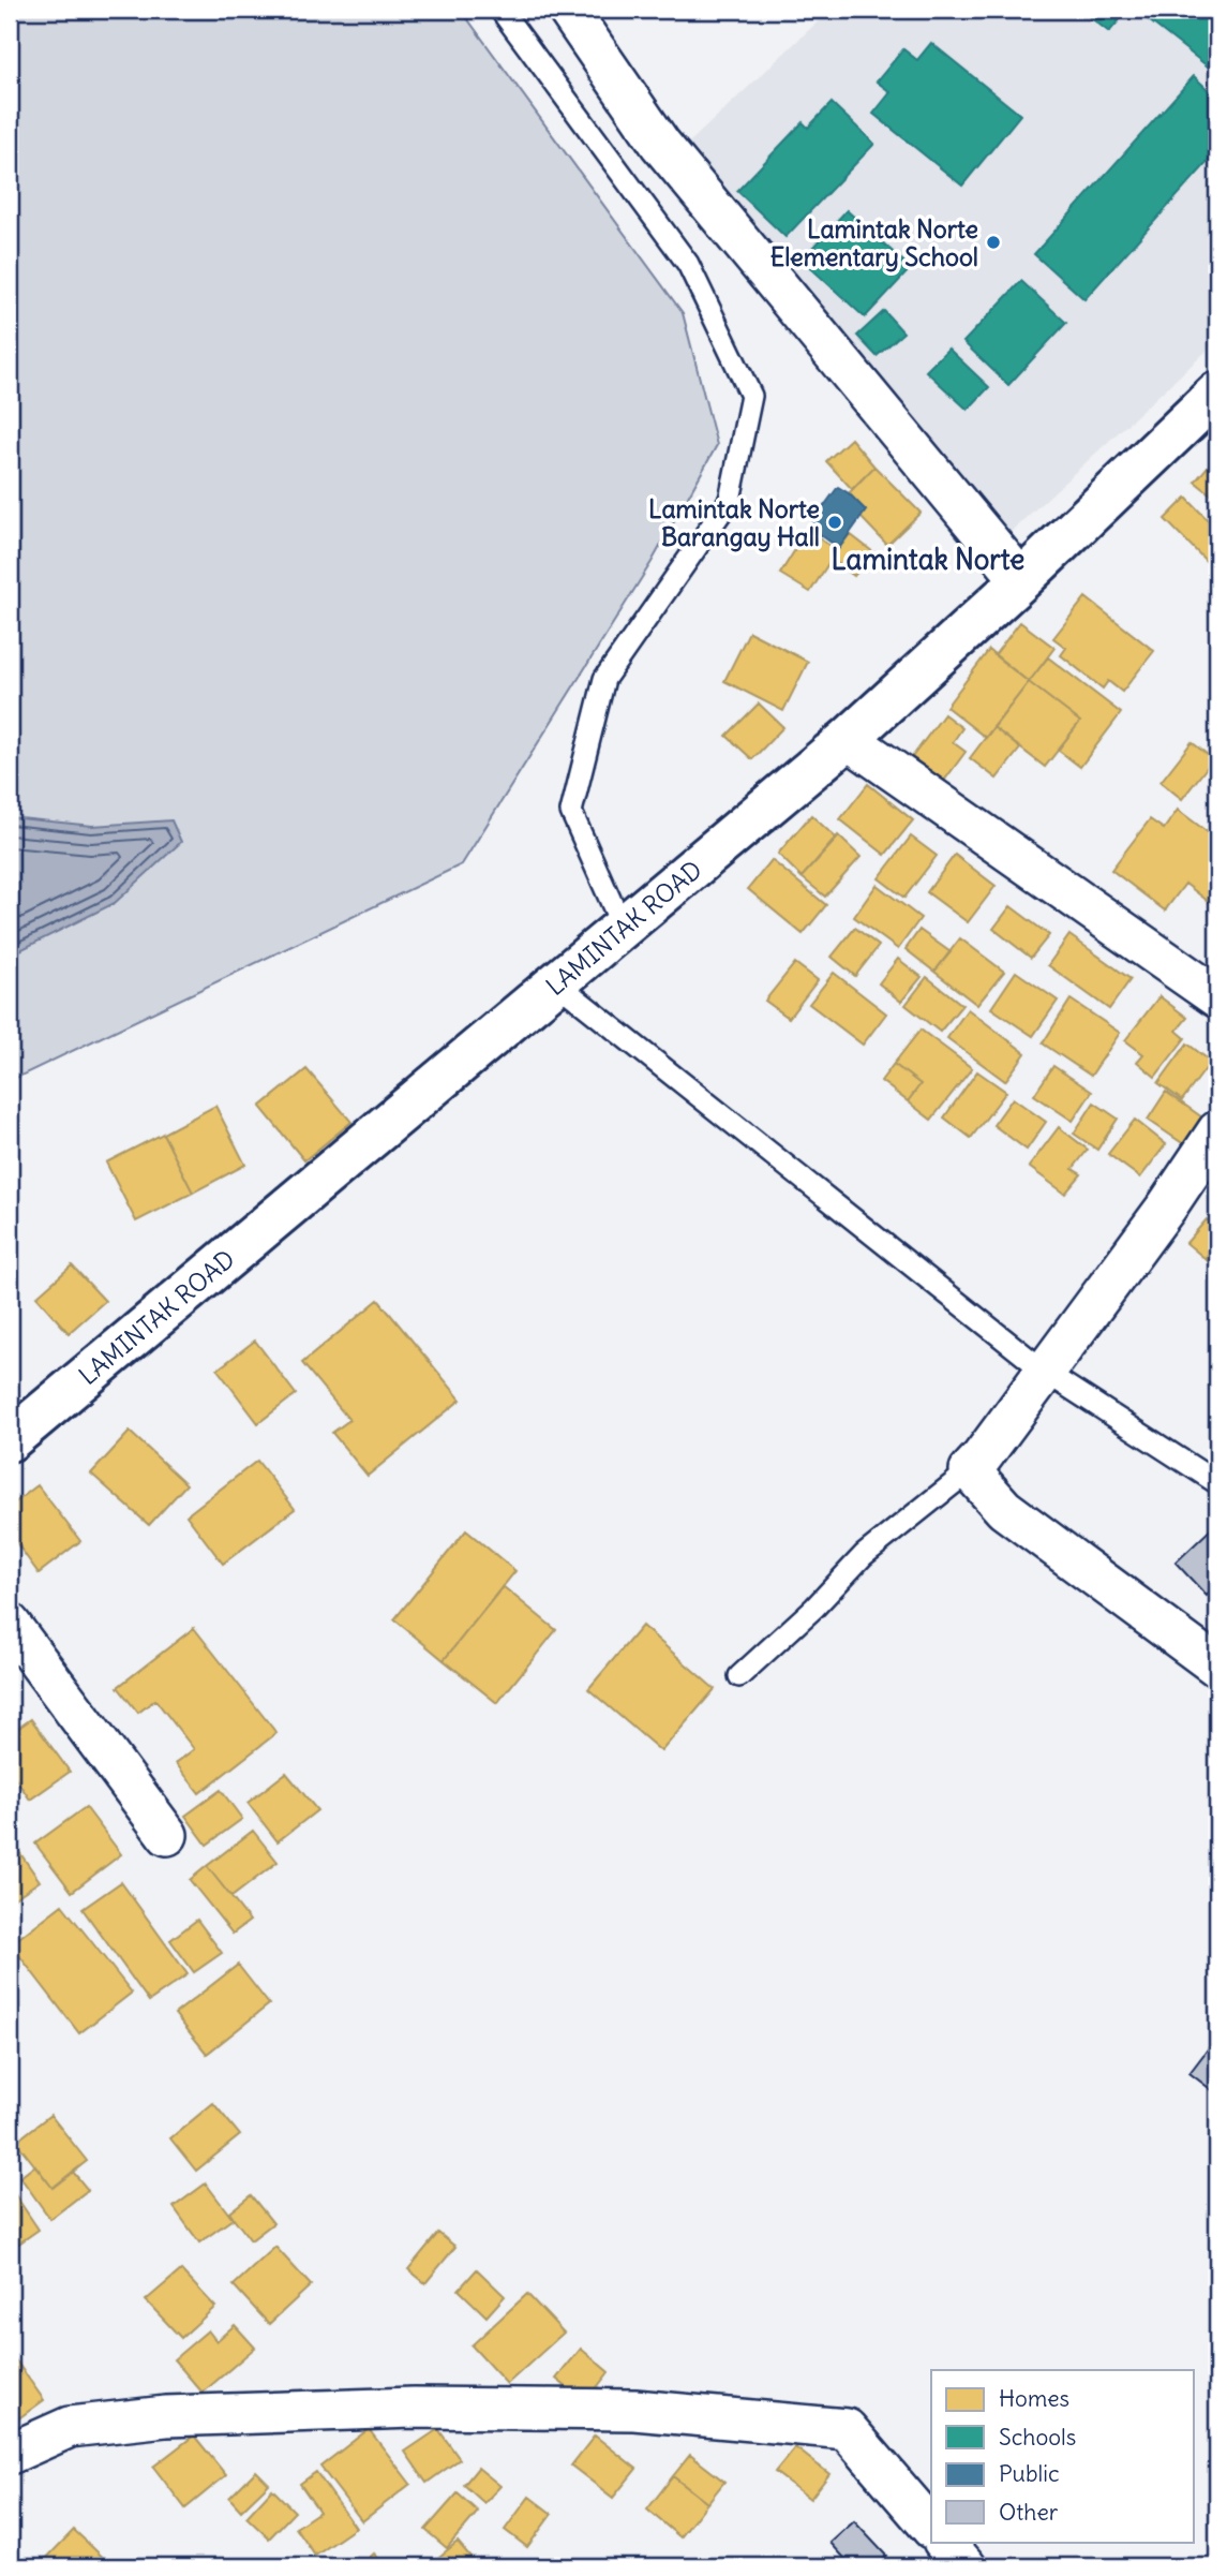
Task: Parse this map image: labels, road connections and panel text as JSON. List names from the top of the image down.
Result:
{
  "streets": {
    "main road": ["LAMINTAK ROAD"]
  },
  "districts": ["Lamintak Norte"],
  "places": ["Lamintak Norte Elementary School", "Lamintak Norte Barangay Hall"],
  "legend": [
    "Homes",
    "Schools",
    "Public",
    "Other"
  ]
}
